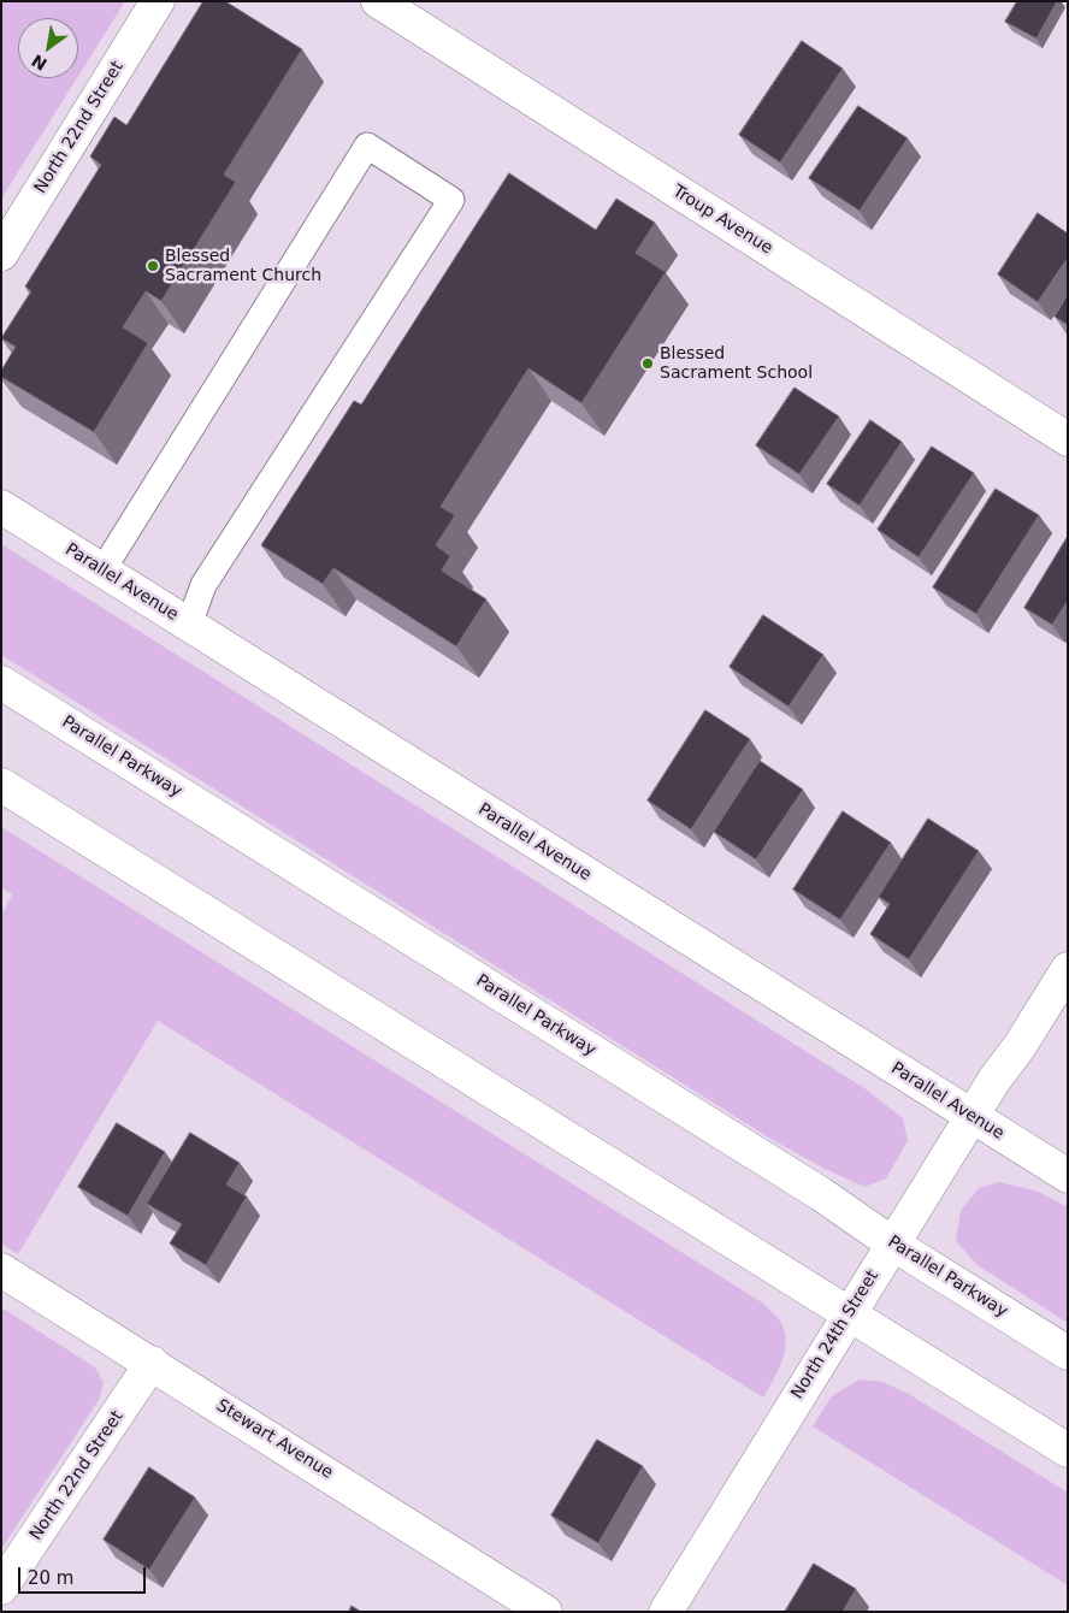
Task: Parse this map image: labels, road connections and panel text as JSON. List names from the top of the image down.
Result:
{
  "streets": {
    "street": [
      "North 22nd Street",
      "Troup Avenue",
      "Parallel Avenue",
      "Parallel Parkway",
      "North 24th Street",
      "Stewart Avenue"
    ]
  },
  "crossings": [
    ["North 22nd Street", "Stewart Avenue"],
    ["Parallel Avenue", "North 24th Street"],
    ["Parallel Parkway", "North 24th Street"]
  ],
  "places": ["Blessed Sacrament Church", "Blessed Sacrament School"],
  "scale_bar": "20 m",
  "north": "bottom left"
}
